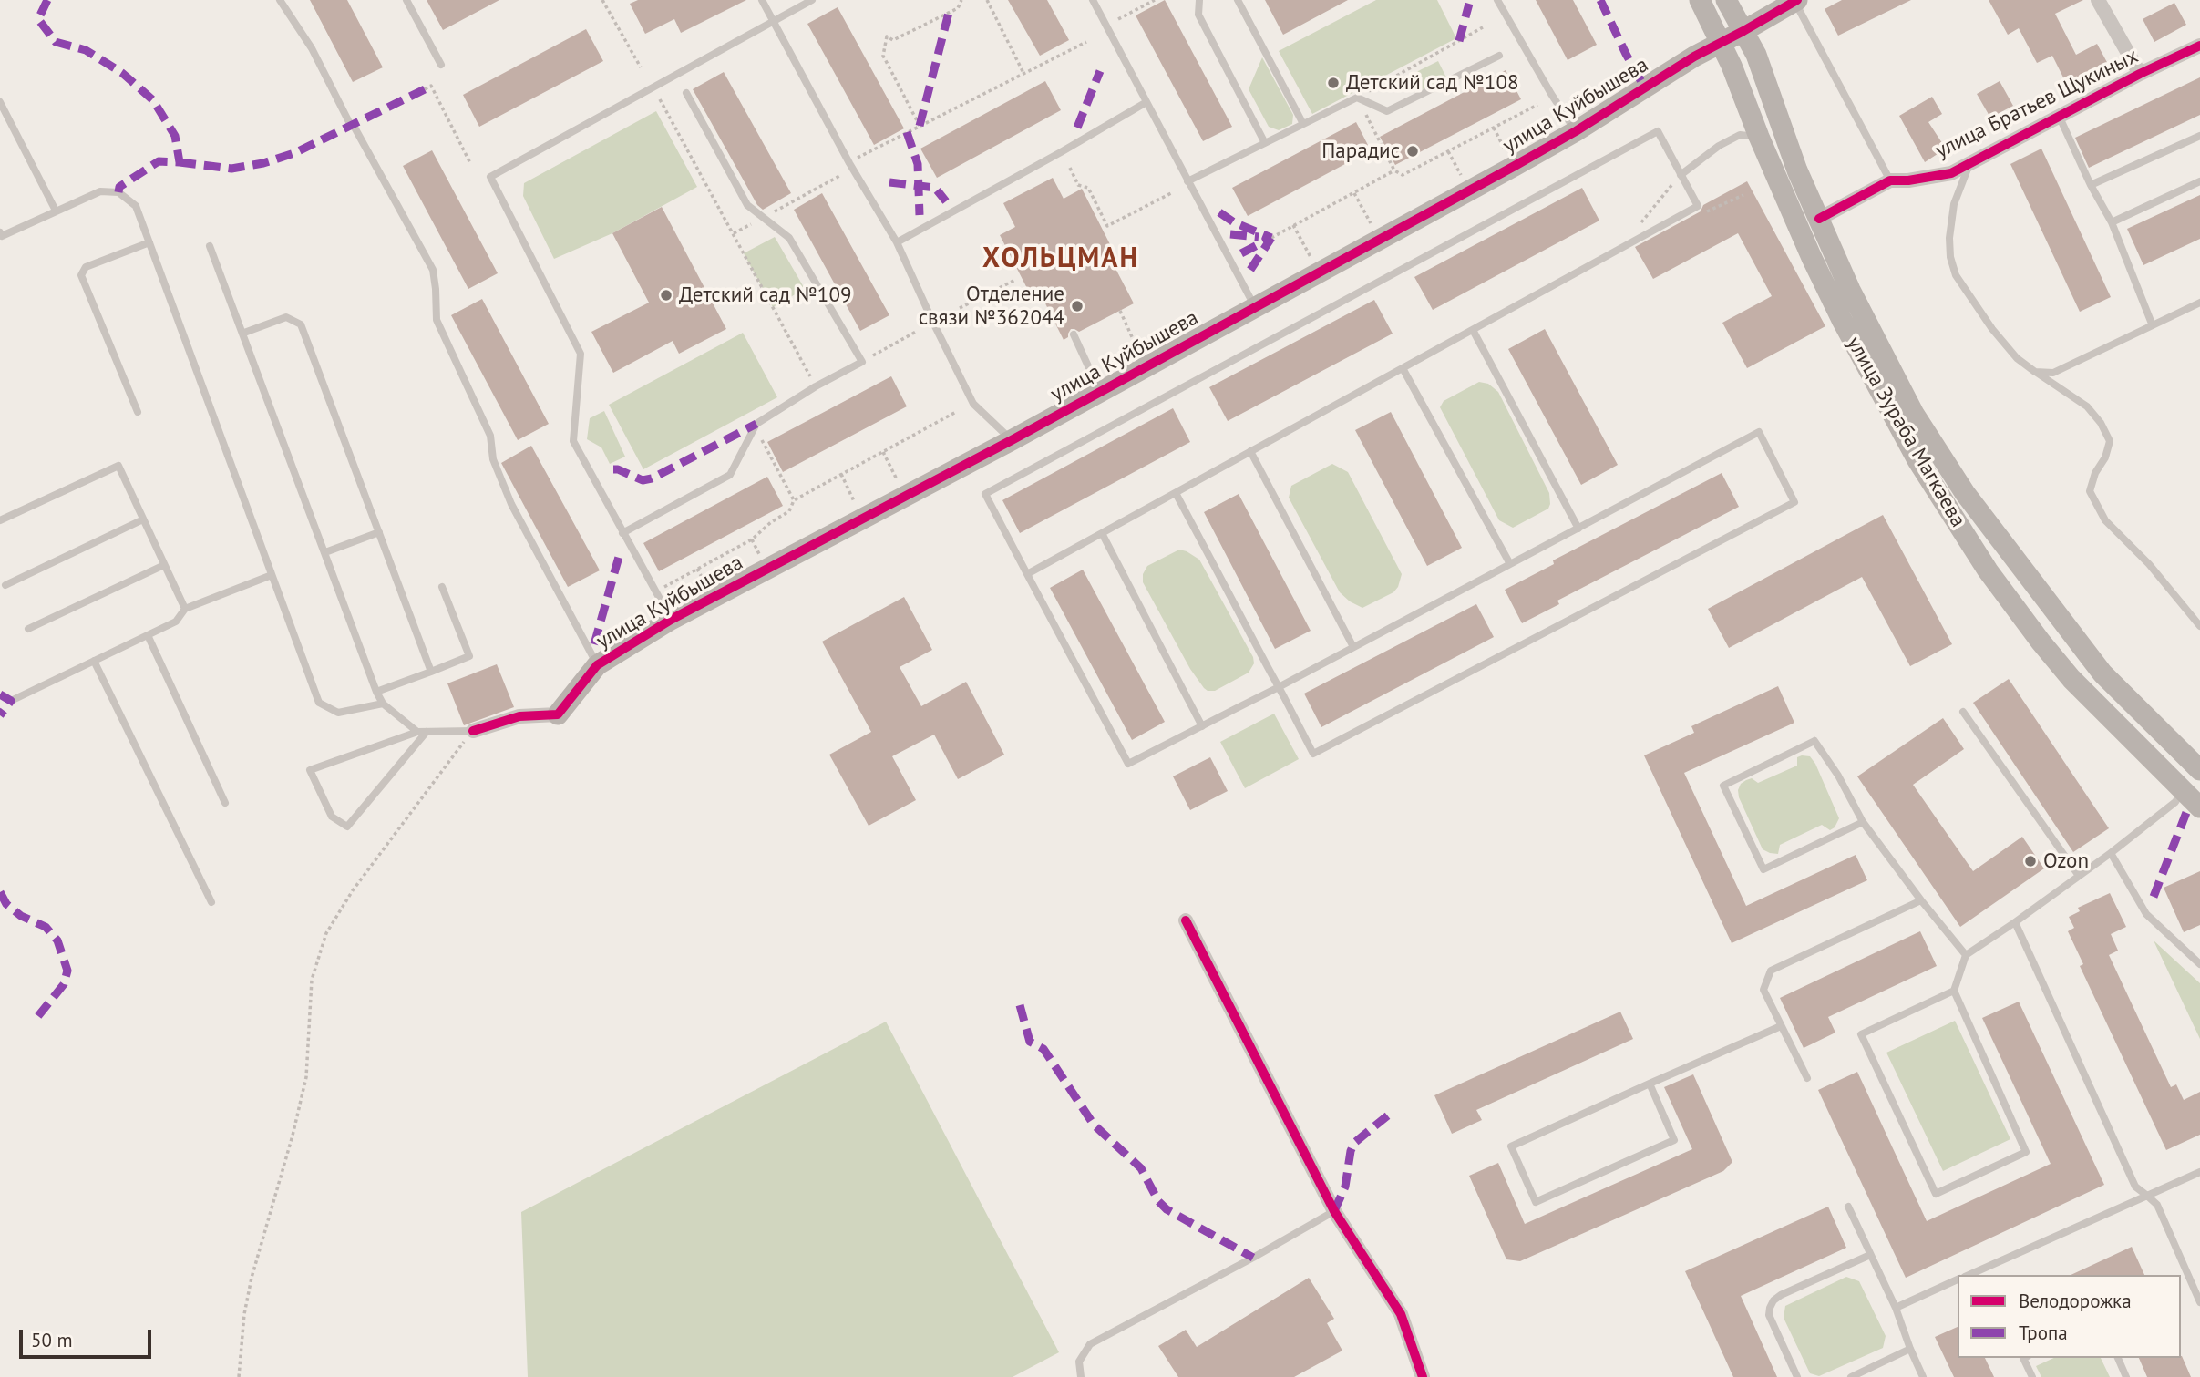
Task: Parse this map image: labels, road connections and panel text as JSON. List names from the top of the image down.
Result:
{
  "streets": {
    "main road": ["улица Куйбышева", "улица Зураба Магкаева"],
    "street": ["улица Братьев Щукиных"]
  },
  "crossings": [
    ["улица Братьев Щукиных", "улица Зураба Магкаева"],
    ["улица Куйбышева", "улица Зураба Магкаева"]
  ],
  "districts": ["ХОЛЬЦМАН"],
  "places": [
    "Детский сад №108",
    "Парадис",
    "Детский сад №109",
    "Отделение связи №362044",
    "Ozon"
  ],
  "legend": ["Велодорожка", "Тропа"],
  "scale_bar": "50 m"
}
